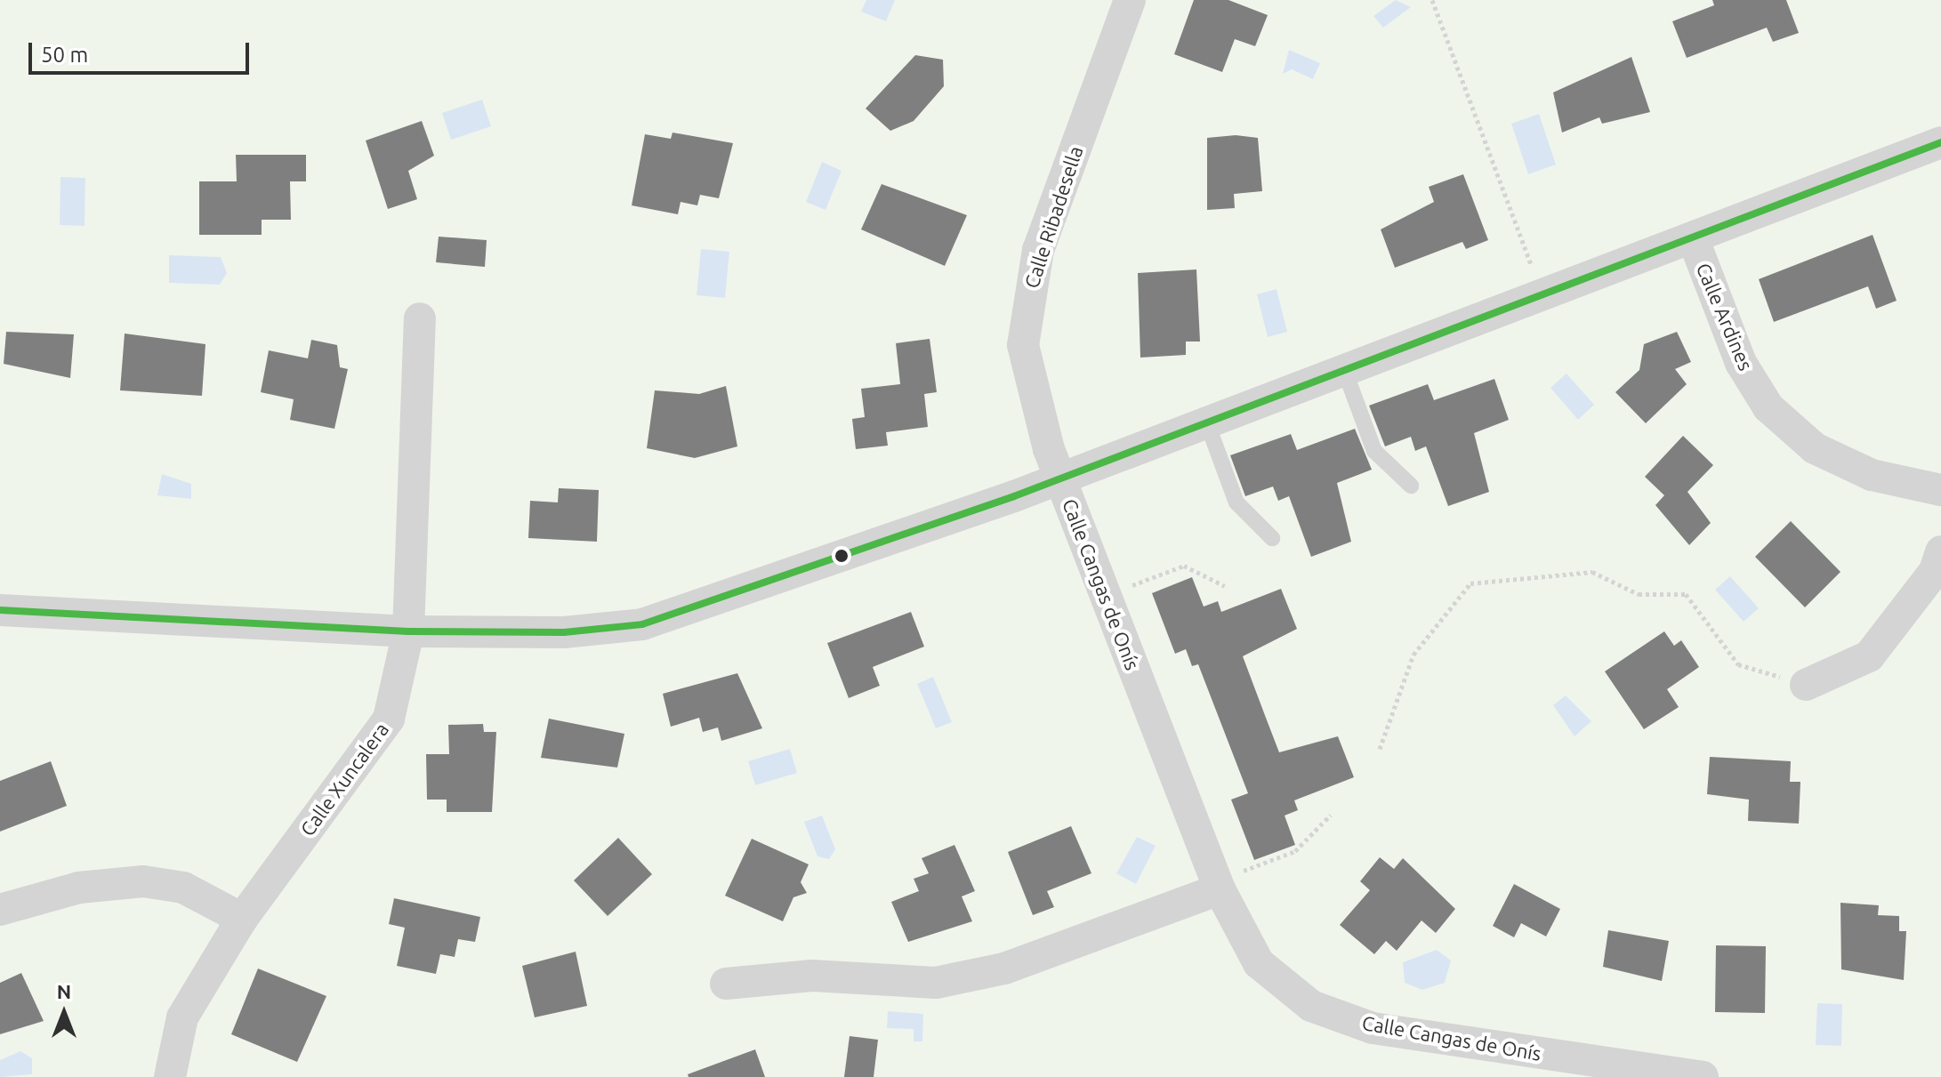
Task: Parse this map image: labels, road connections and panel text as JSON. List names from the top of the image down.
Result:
{
  "streets": {
    "street": [
      "Calle Ribadesella",
      "Calle Ardines",
      "Calle Cangas de Onís",
      "Calle Xuncalera"
    ]
  },
  "crossings": [
    ["Calle Ribadesella", "Calle Cangas de Onís"]
  ],
  "scale_bar": "50 m",
  "north": "top"
}
